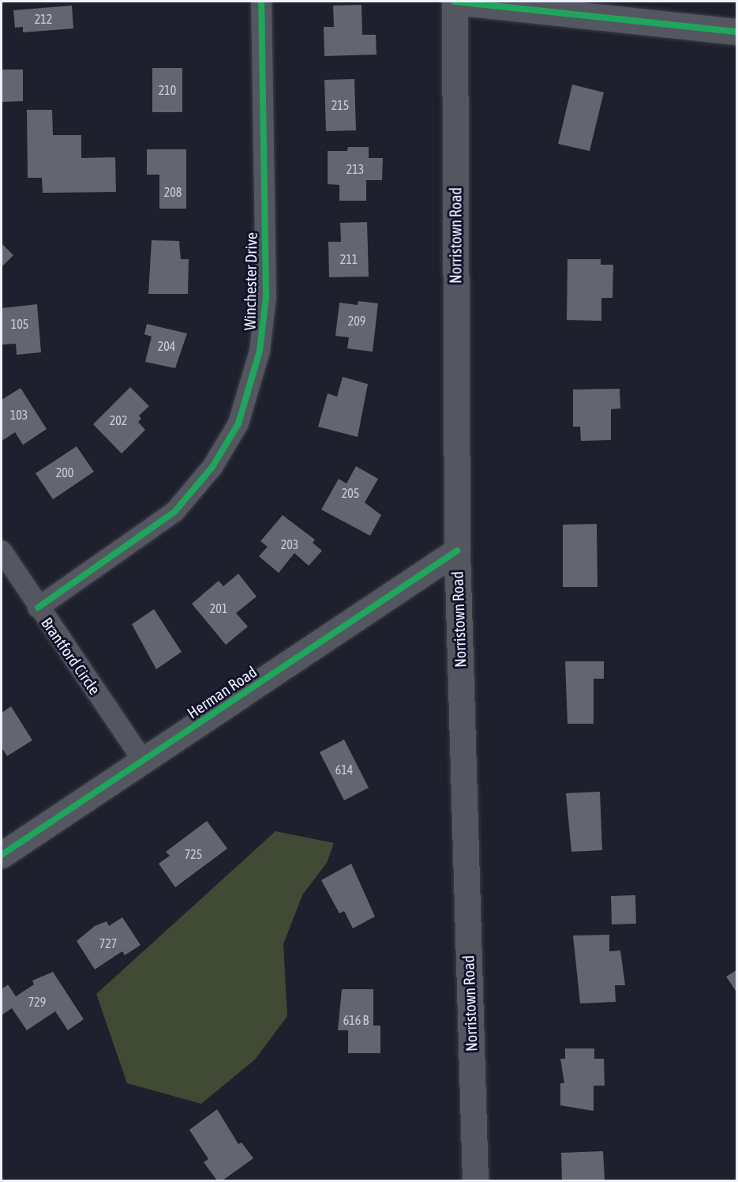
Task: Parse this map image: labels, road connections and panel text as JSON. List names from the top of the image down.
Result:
{
  "streets": {
    "main road": ["Norristown Road", "Herman Road"],
    "street": ["Winchester Drive", "Brantford Circle"]
  },
  "crossings": [
    ["Norristown Road", "Herman Road"],
    ["Winchester Drive", "Brantford Circle"],
    ["Brantford Circle", "Herman Road"]
  ],
  "house_numbers": [
    "212",
    "210",
    "215",
    "213",
    "208",
    "211",
    "209",
    "105",
    "204",
    "103",
    "202",
    "200",
    "205",
    "203",
    "201",
    "614",
    "725",
    "727",
    "729",
    "616 B"
  ]
}
